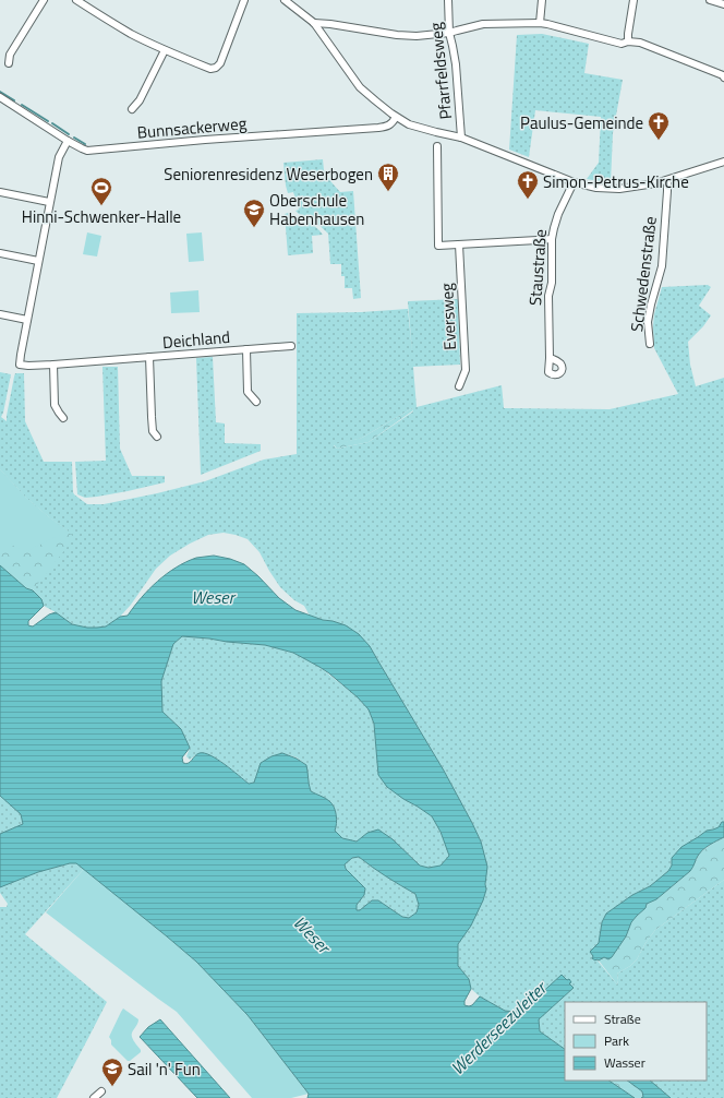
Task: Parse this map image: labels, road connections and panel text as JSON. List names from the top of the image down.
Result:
{
  "streets": {
    "street": [
      "Pfarrfeldsweg",
      "Bunnsackerweg",
      "Staustraße",
      "Schwedenstraße",
      "Eversweg",
      "Deichland"
    ]
  },
  "crossings": [
    ["Bunnsackerweg", "Deichland"]
  ],
  "water": ["Weser", "Werderseezuleiter"],
  "places": {
    "church": ["Paulus-Gemeinde", "Simon-Petrus-Kirche"],
    "building": ["Seniorenresidenz Weserbogen"],
    "sports": ["Hinni-Schwenker-Halle"],
    "school or university": ["Oberschule Habenhausen", "Sail 'n' Fun"]
  },
  "legend": ["Straße", "Park", "Wasser"]
}
